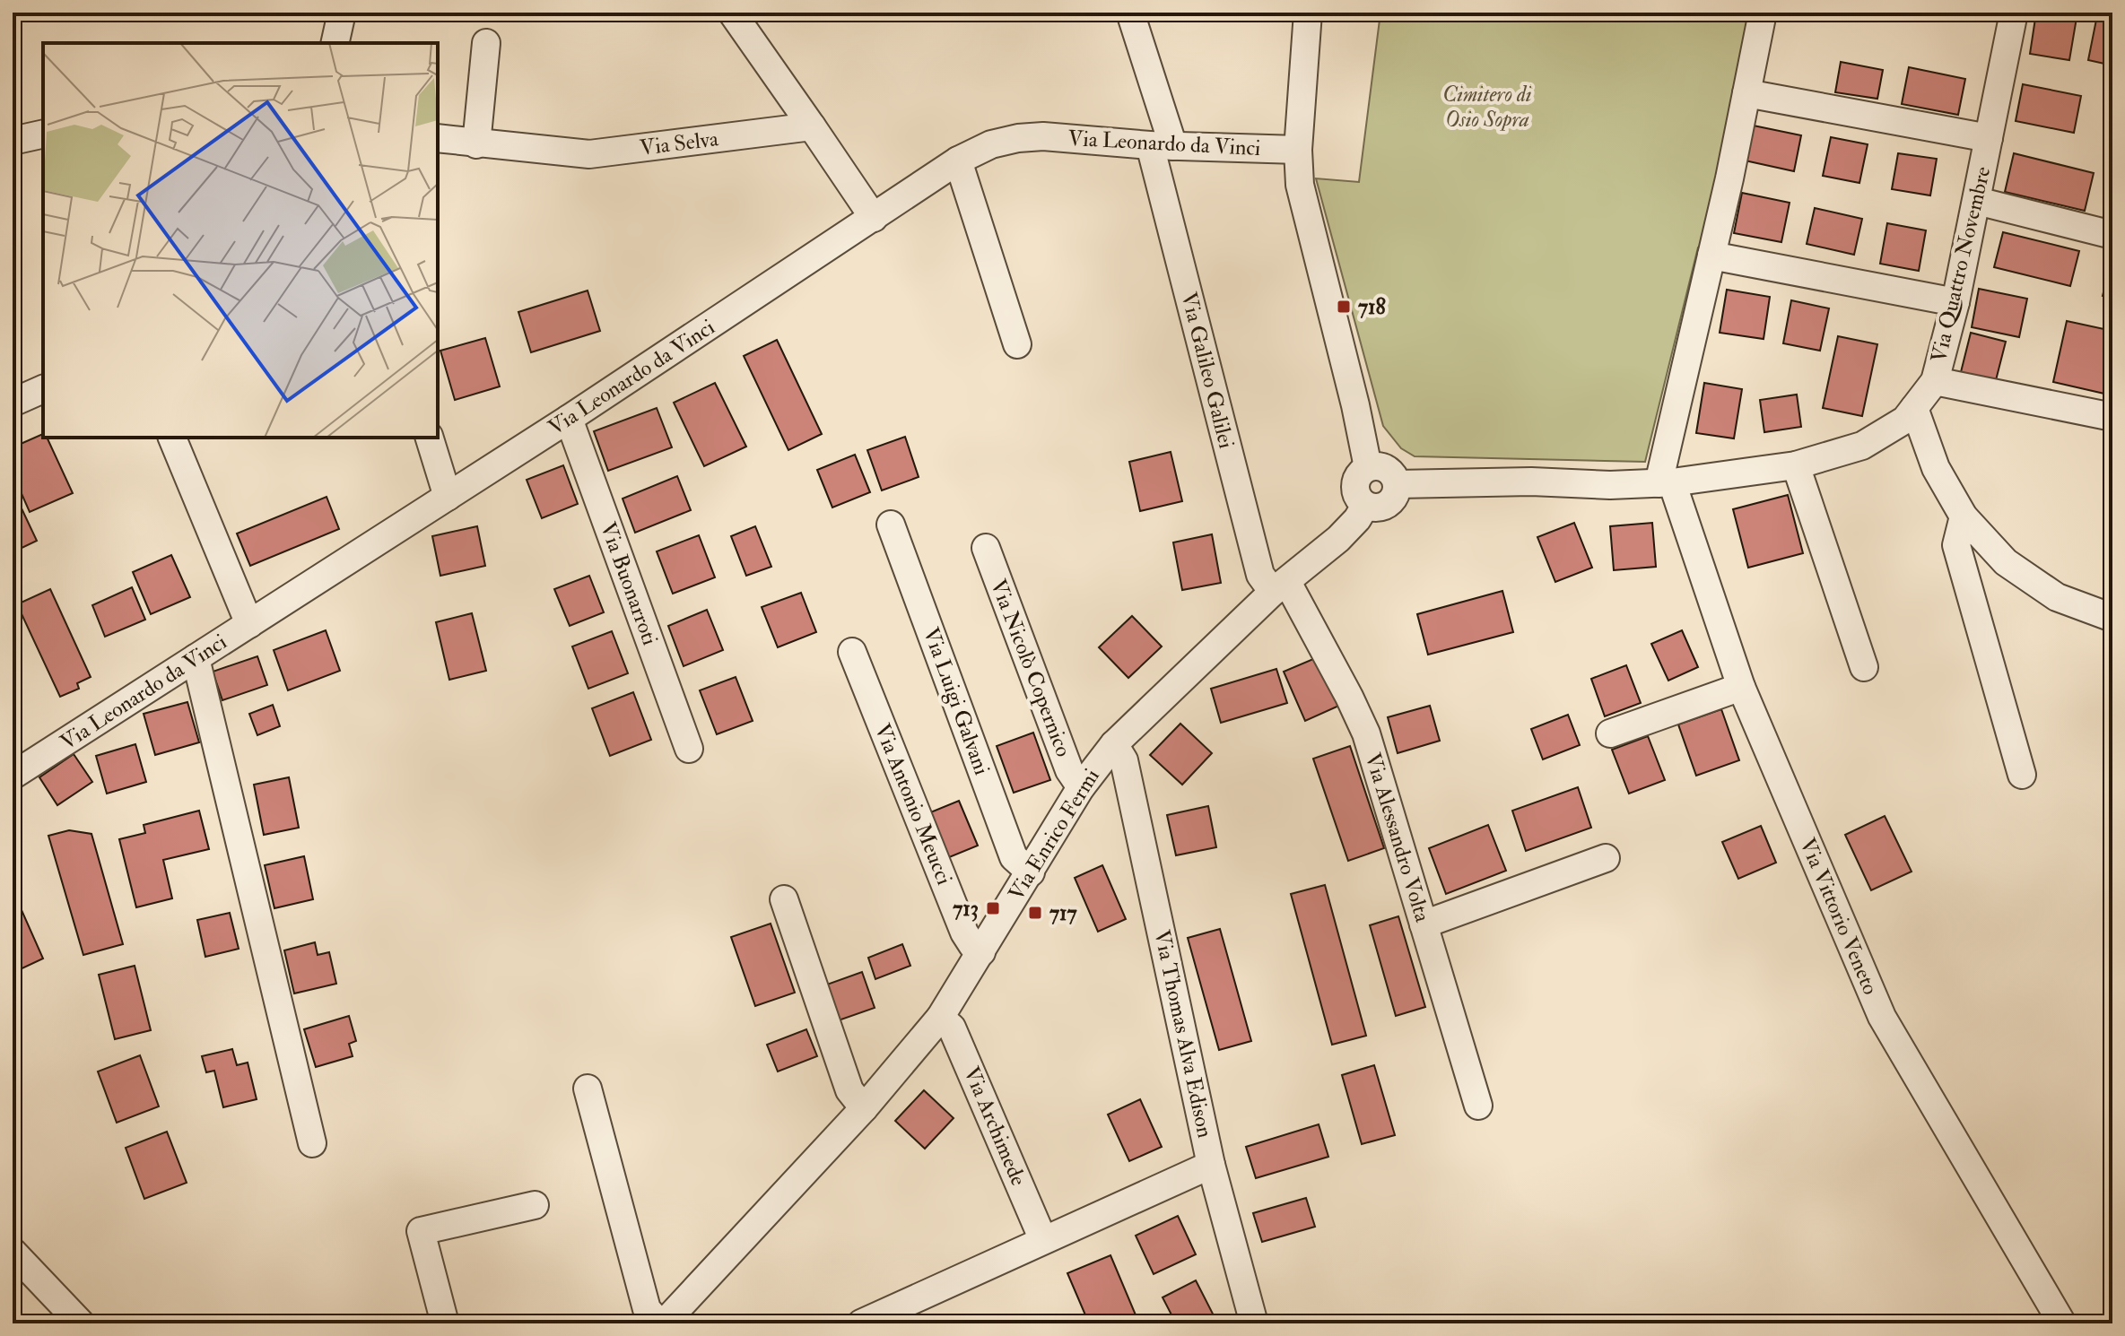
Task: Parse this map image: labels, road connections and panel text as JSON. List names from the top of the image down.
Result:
{
  "streets": {
    "street": [
      "Via Selva",
      "Via Leonardo da Vinci",
      "Via Quattro Novembre",
      "Via Galileo Galilei",
      "Via Buonarroti",
      "Via Nicolò Copernico",
      "Via Luigi Galvani",
      "Via Antonio Meucci",
      "Via Enrico Fermi",
      "Via Alessandro Volta",
      "Via Vittorio Veneto",
      "Via Thomas Alva Edison",
      "Via Archimede"
    ]
  },
  "crossings": [
    ["Via Leonardo da Vinci", "Via Galileo Galilei"],
    ["Via Leonardo da Vinci", "Via Buonarroti"],
    ["Via Quattro Novembre", "Via Enrico Fermi"],
    ["Via Quattro Novembre", "Via Vittorio Veneto"],
    ["Via Galileo Galilei", "Via Enrico Fermi"],
    ["Via Galileo Galilei", "Via Alessandro Volta"],
    ["Via Nicolò Copernico", "Via Enrico Fermi"],
    ["Via Luigi Galvani", "Via Enrico Fermi"],
    ["Via Antonio Meucci", "Via Enrico Fermi"],
    ["Via Enrico Fermi", "Via Alessandro Volta"],
    ["Via Enrico Fermi", "Via Thomas Alva Edison"],
    ["Via Enrico Fermi", "Via Archimede"]
  ],
  "parks": ["Cimitero di Osio Sopra"],
  "places": {
    "transit": ["718", "713", "717"]
  }
}
